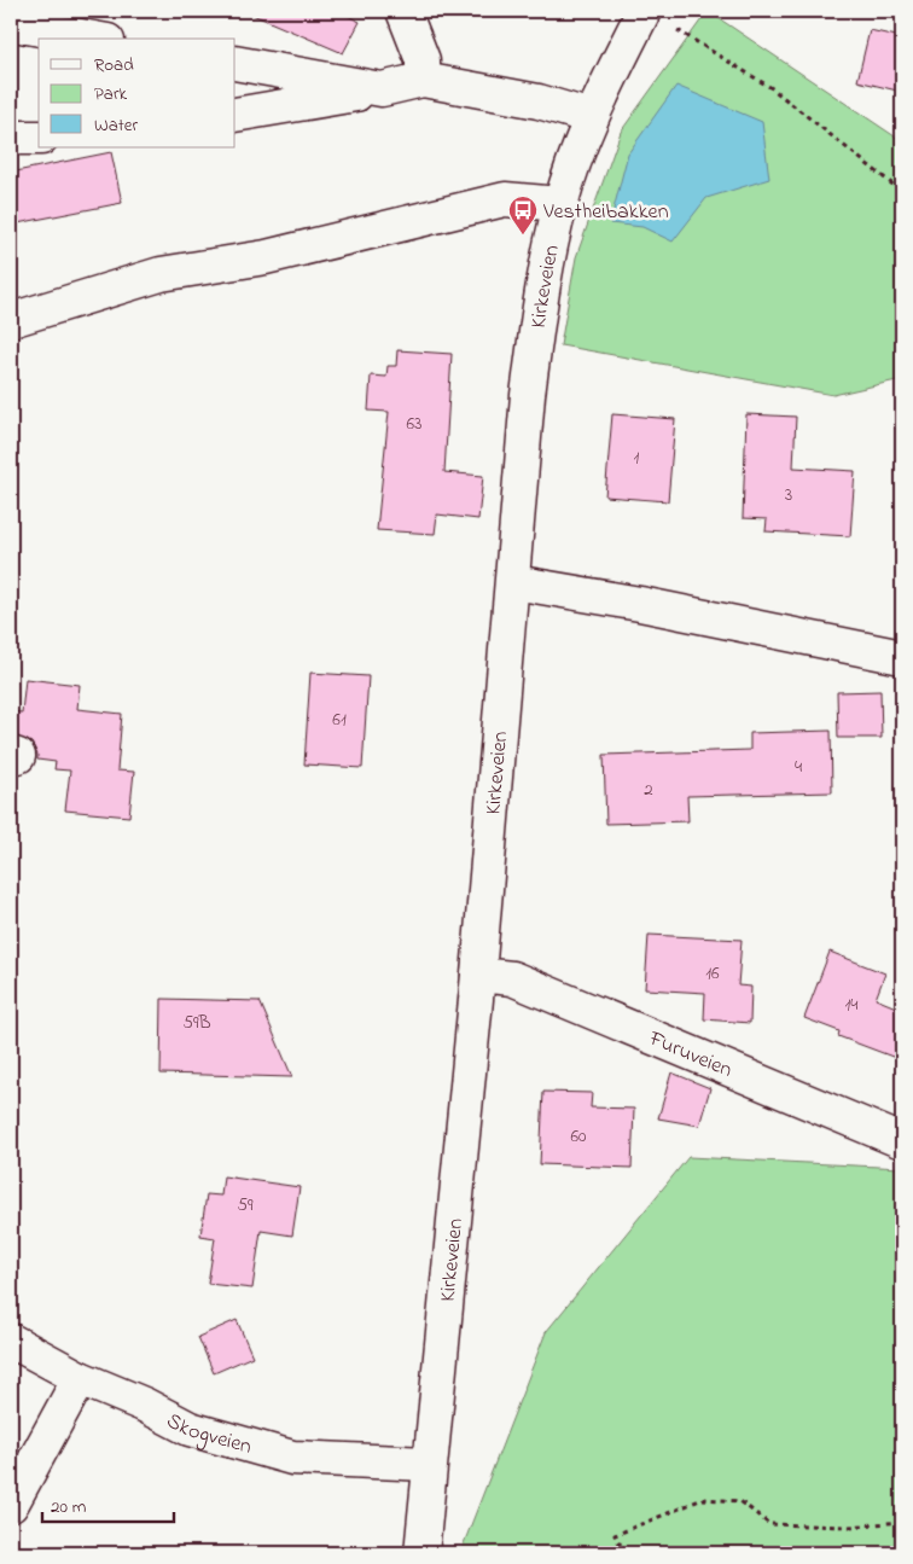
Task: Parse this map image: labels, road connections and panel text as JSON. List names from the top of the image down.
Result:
{
  "streets": {
    "street": ["Kirkeveien", "Furuveien", "Skogveien"]
  },
  "crossings": [
    ["Kirkeveien", "Furuveien"],
    ["Kirkeveien", "Skogveien"]
  ],
  "places": {
    "bus stop": ["Vestheibakken"]
  },
  "house_numbers": [
    "63",
    "1",
    "3",
    "61",
    "4",
    "2",
    "16",
    "14",
    "59B",
    "60",
    "59"
  ],
  "legend": ["Road", "Park", "Water"],
  "scale_bar": "20 m"
}
